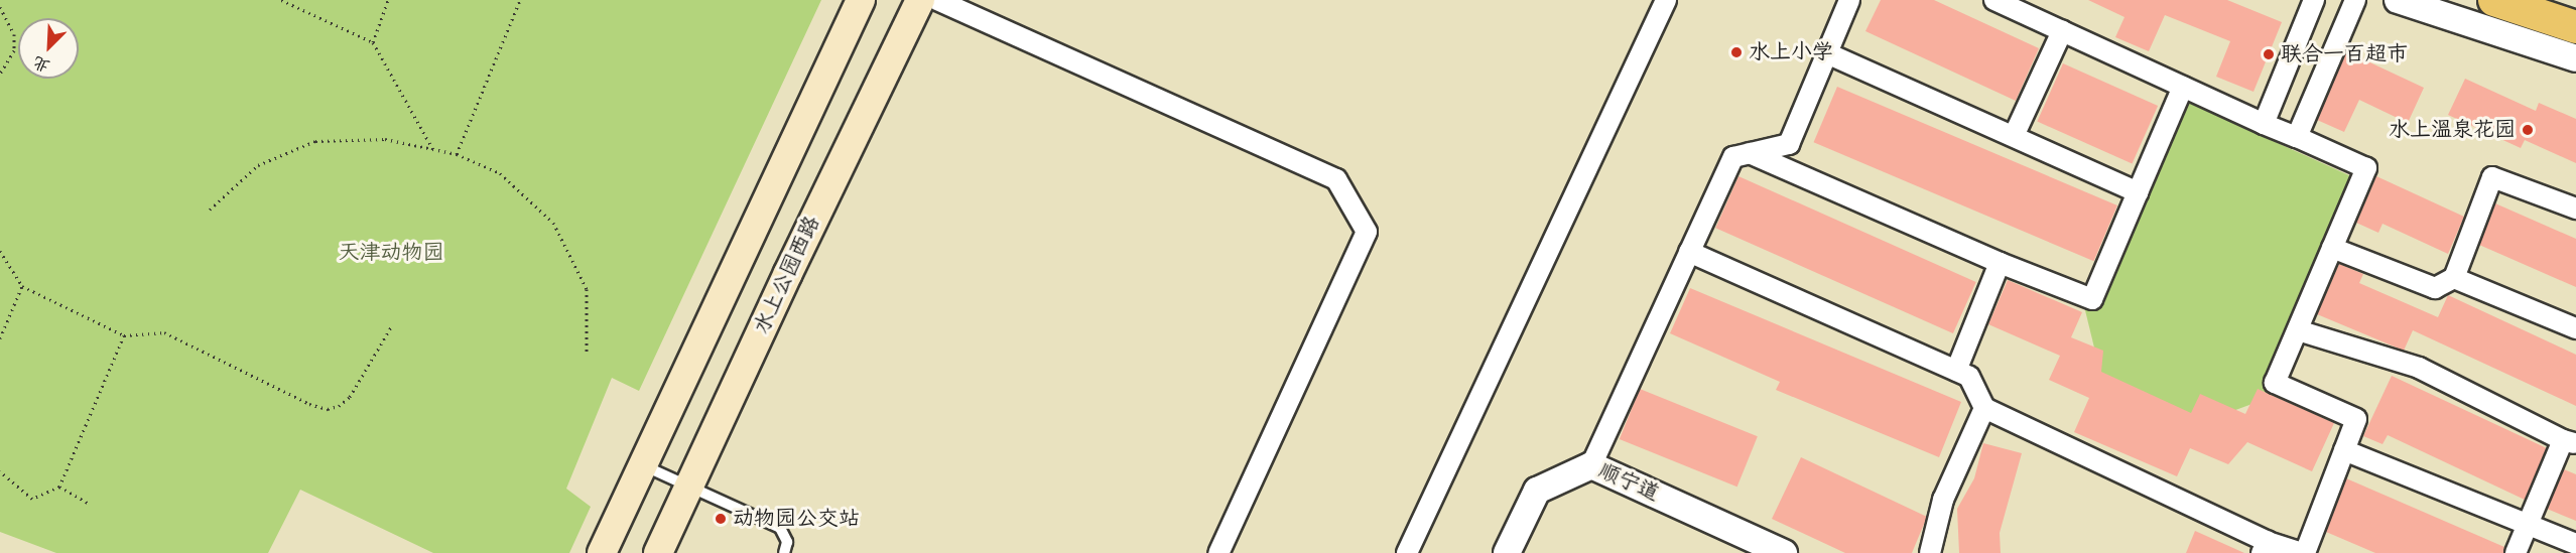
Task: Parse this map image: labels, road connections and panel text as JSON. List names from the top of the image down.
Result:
{
  "streets": {
    "main road": ["水上公园西路"],
    "street": ["顺宁道"]
  },
  "parks": ["天津动物园"],
  "places": [
    "水上小学",
    "联合一百超市",
    "水上温泉花园",
    "动物园公交站"
  ],
  "north": "bottom left"
}
